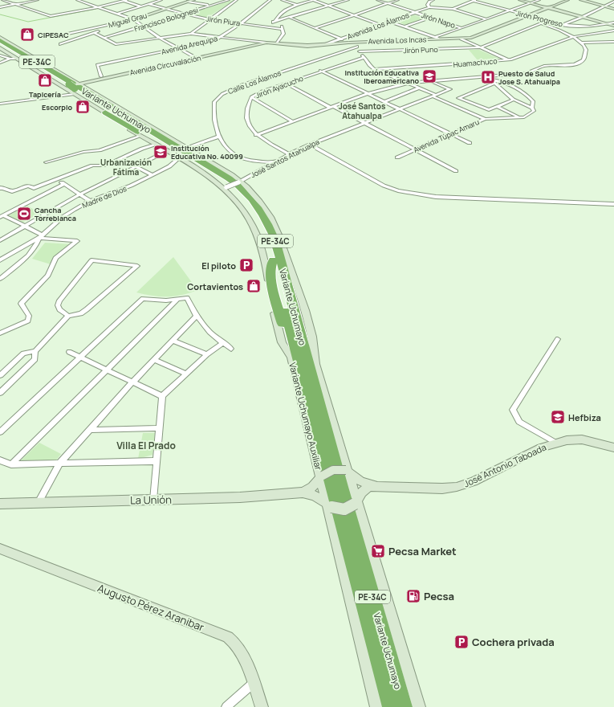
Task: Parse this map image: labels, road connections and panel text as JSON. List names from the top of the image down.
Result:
{
  "streets": {
    "highway": ["PE-34C", "Variante Uchumayo"],
    "main road": [
      "Miguel Grau",
      "Avenida Los Incas",
      "Avenida Circuvalación",
      "Variante Uchumayo Auxiliar",
      "José Antonio Taboada",
      "La Unión",
      "Augusto Pérez Aranibar"
    ],
    "street": [
      "Jirón Progreso",
      "Francisco Bolognesi",
      "Jirón Napo",
      "Jirón Piura",
      "Avenida Los Álamos",
      "Avenida Arequipa",
      "Jirón Puno",
      "Huamachuco",
      "Calle Los Álamos",
      "Jirón Ayacucho",
      "Avenida Túpac Amaru",
      "José Santos Atahualpa",
      "Madre de Dios"
    ]
  },
  "crossings": [
    ["Jirón Progreso", "Avenida Los Incas"],
    ["Francisco Bolognesi", "Jirón Piura"],
    ["Francisco Bolognesi", "Avenida Los Incas"],
    ["Miguel Grau", "Jirón Piura"],
    ["Jirón Napo", "Avenida Los Álamos"],
    ["Jirón Piura", "Avenida Arequipa"],
    ["Avenida Los Álamos", "Avenida Los Incas"],
    ["Avenida Los Incas", "Avenida Arequipa"],
    ["Avenida Los Incas", "Avenida Circuvalación"],
    ["Avenida Circuvalación", "Variante Uchumayo"],
    ["Avenida Circuvalación", "Variante Uchumayo Auxiliar"],
    ["Calle Los Álamos", "José Santos Atahualpa"],
    ["Jirón Ayacucho", "José Santos Atahualpa"],
    ["Variante Uchumayo", "José Santos Atahualpa"],
    ["Variante Uchumayo", "Variante Uchumayo Auxiliar"],
    ["José Santos Atahualpa", "Variante Uchumayo Auxiliar"],
    ["Madre de Dios", "Variante Uchumayo Auxiliar"],
    ["Variante Uchumayo Auxiliar", "La Unión"]
  ],
  "districts": ["José Santos Atahualpa", "Urbanización Fátima", "Villa El Prado"],
  "places": {
    "shop": [
      "CIPESAC",
      "Tapicería",
      "Escorpio",
      "Cortavientos"
    ],
    "school or university": ["Institución Educativa Iberoamericano", "Institución Educativa No. 40099", "Hefbiza"],
    "hospital": ["Puesto de Salud Jose S. Atahualpa"],
    "sports": ["Cancha Torreblanca"],
    "parking": ["El piloto", "Cochera privada"],
    "supermarket": ["Pecsa Market"],
    "fuel station": ["Pecsa"]
  }
}
